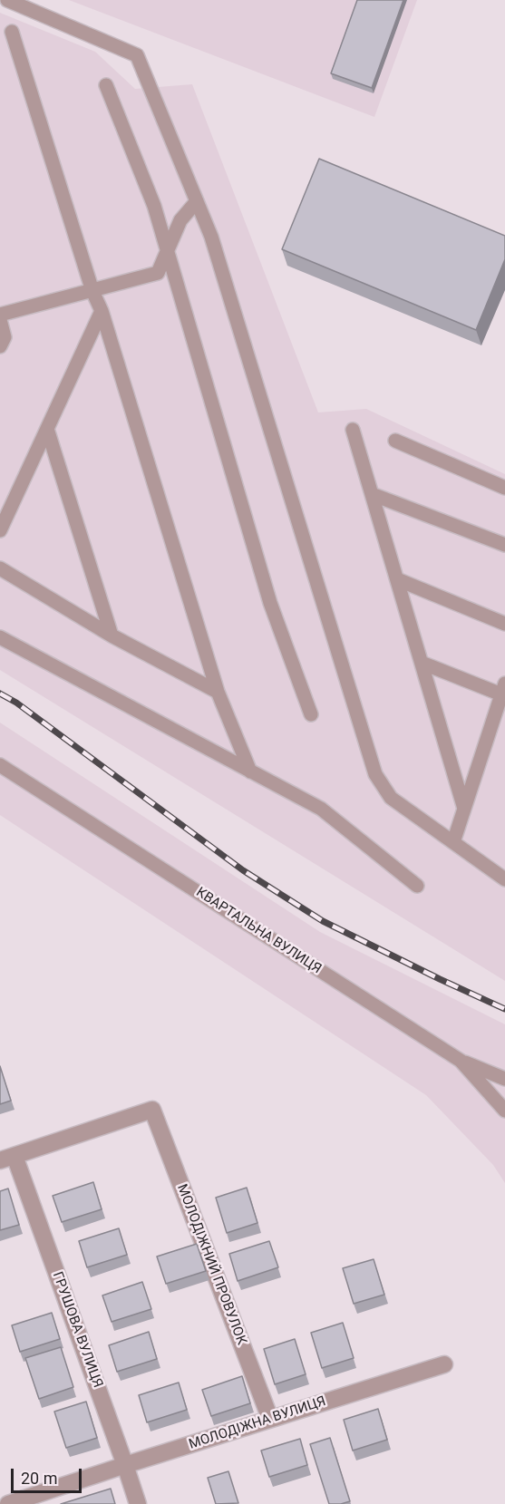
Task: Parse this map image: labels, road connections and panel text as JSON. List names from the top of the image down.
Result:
{
  "streets": {
    "street": ["МОЛОДІЖНИЙ ПРОВУЛОК", "ГРУШОВА ВУЛИЦЯ", "МОЛОДІЖНА ВУЛИЦЯ"],
    "lane": ["КВАРТАЛЬНА ВУЛИЦЯ"]
  },
  "crossings": [
    ["МОЛОДІЖНИЙ ПРОВУЛОК", "ГРУШОВА ВУЛИЦЯ"],
    ["МОЛОДІЖНИЙ ПРОВУЛОК", "МОЛОДІЖНА ВУЛИЦЯ"],
    ["ГРУШОВА ВУЛИЦЯ", "МОЛОДІЖНА ВУЛИЦЯ"]
  ],
  "scale_bar": "20 m"
}
